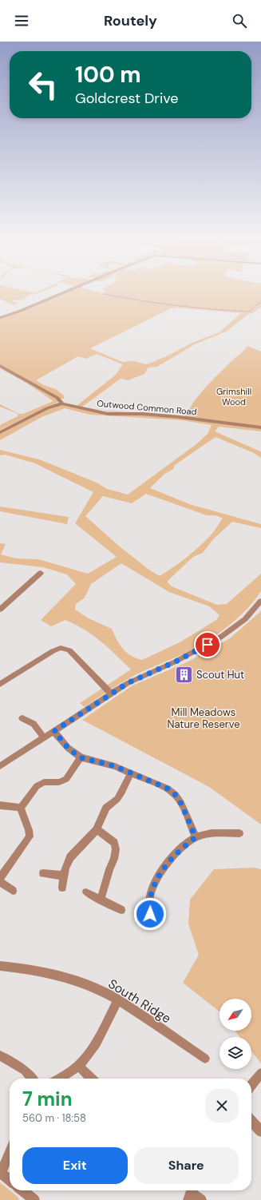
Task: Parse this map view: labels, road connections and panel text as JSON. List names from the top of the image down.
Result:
{
  "streets": {
    "street": ["Outwood Common Road", "South Ridge"]
  },
  "parks": ["Grimshill Wood", "Mill Meadows Nature Reserve"],
  "places": {
    "building": ["Scout Hut"]
  },
  "north": "bottom left",
  "page": {
    "header": "Routely",
    "turn": ["100 m", "Goldcrest Drive"],
    "heading": ["7 min", "560 m · 18:58"],
    "buttons": ["Exit", "Share"]
  }
}
